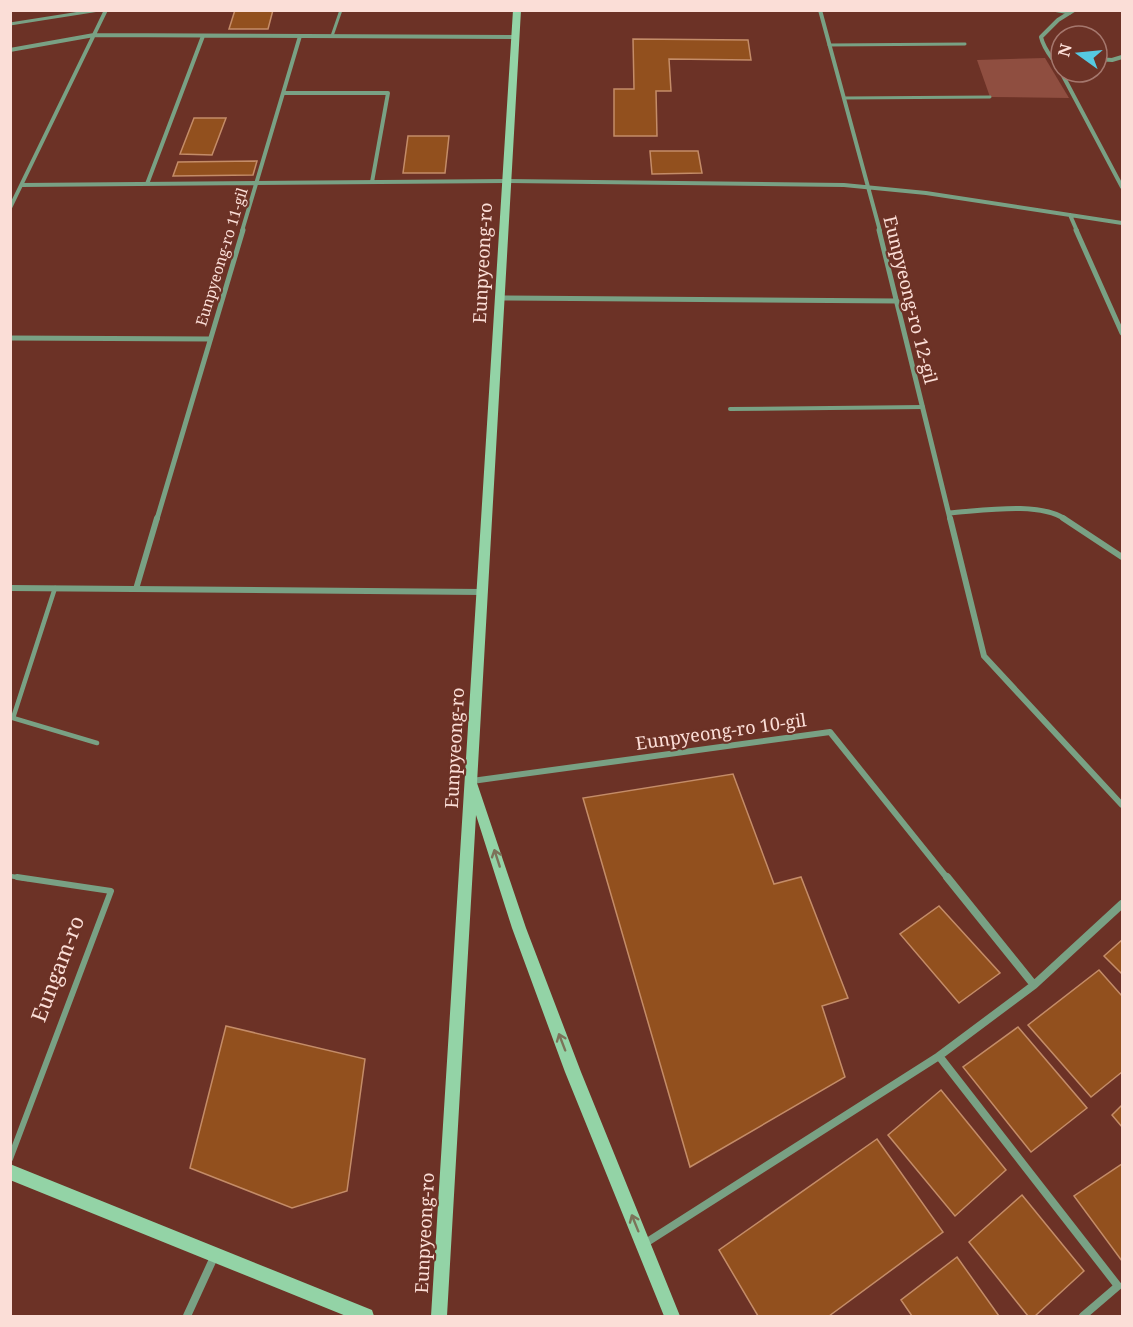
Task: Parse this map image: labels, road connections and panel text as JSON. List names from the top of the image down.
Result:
{
  "streets": {
    "main road": ["Eunpyeong-ro"],
    "street": ["Eunpyeong-ro 11-gil", "Eunpyeong-ro 12-gil", "Eunpyeong-ro 10-gil"],
    "lane": ["Eungam-ro"]
  },
  "crossings": [
    ["Eunpyeong-ro 11-gil", "Eunpyeong-ro"],
    ["Eunpyeong-ro", "Eunpyeong-ro 12-gil"],
    ["Eunpyeong-ro", "Eunpyeong-ro 10-gil"]
  ],
  "north": "left"
}
